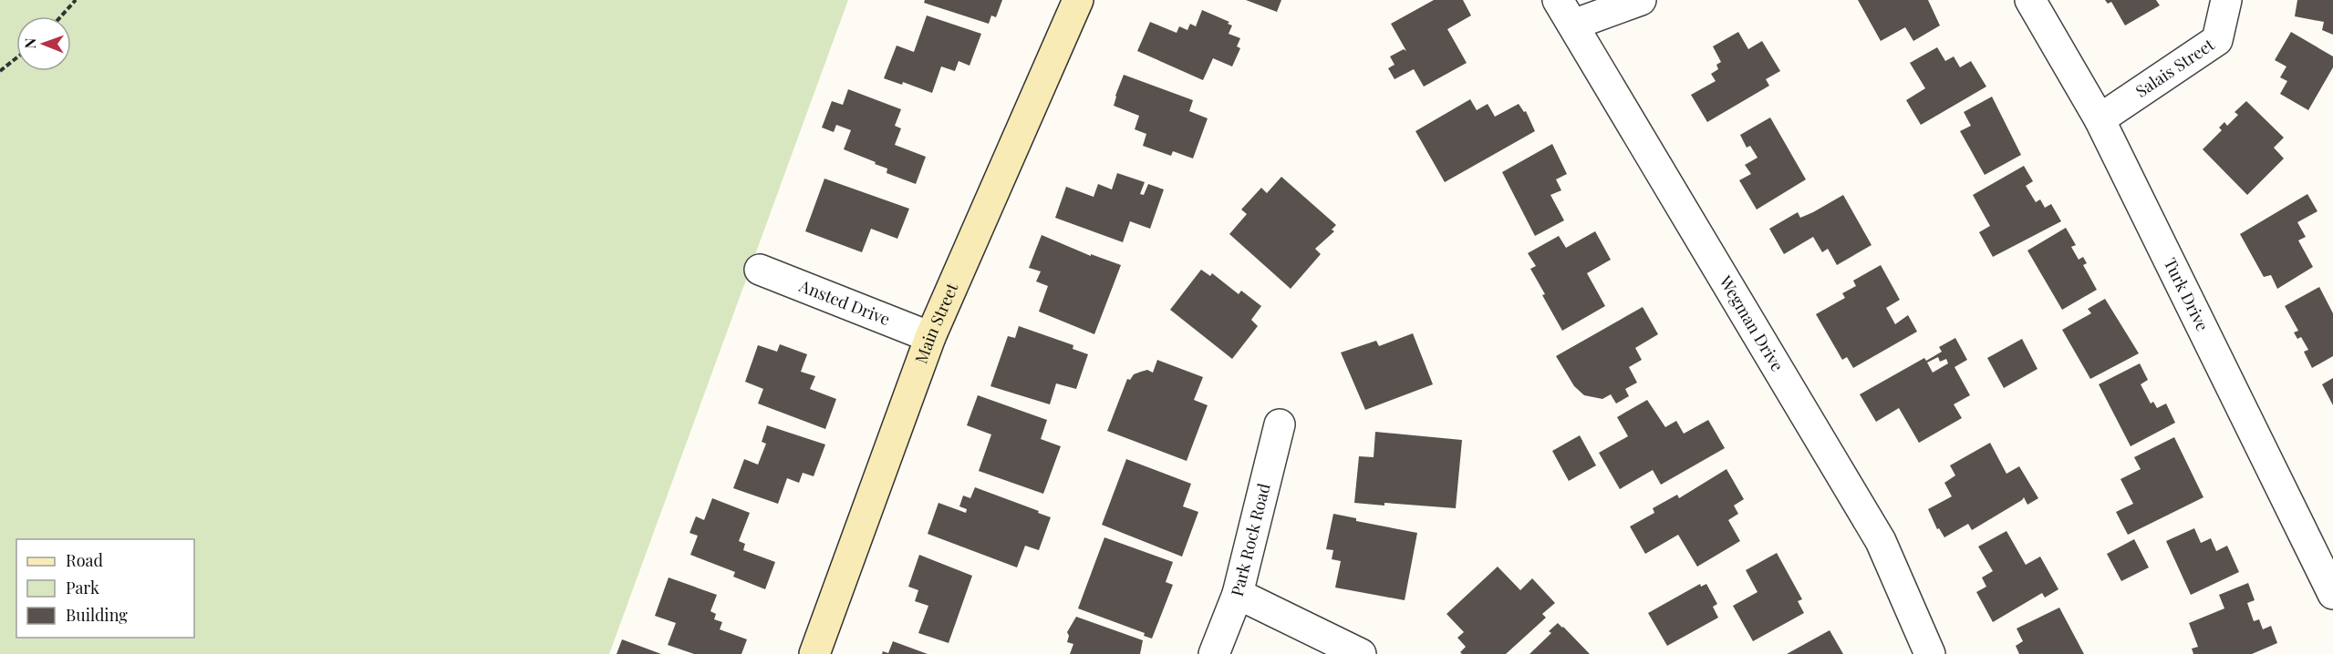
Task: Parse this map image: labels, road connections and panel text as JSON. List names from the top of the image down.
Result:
{
  "streets": {
    "street": [
      "Salais Street",
      "Turk Drive",
      "Ansted Drive",
      "Main Street",
      "Wegman Drive",
      "Park Rock Road"
    ]
  },
  "crossings": [
    ["Salais Street", "Turk Drive"],
    ["Ansted Drive", "Main Street"]
  ],
  "legend": ["Road", "Park", "Building"],
  "north": "left"
}
